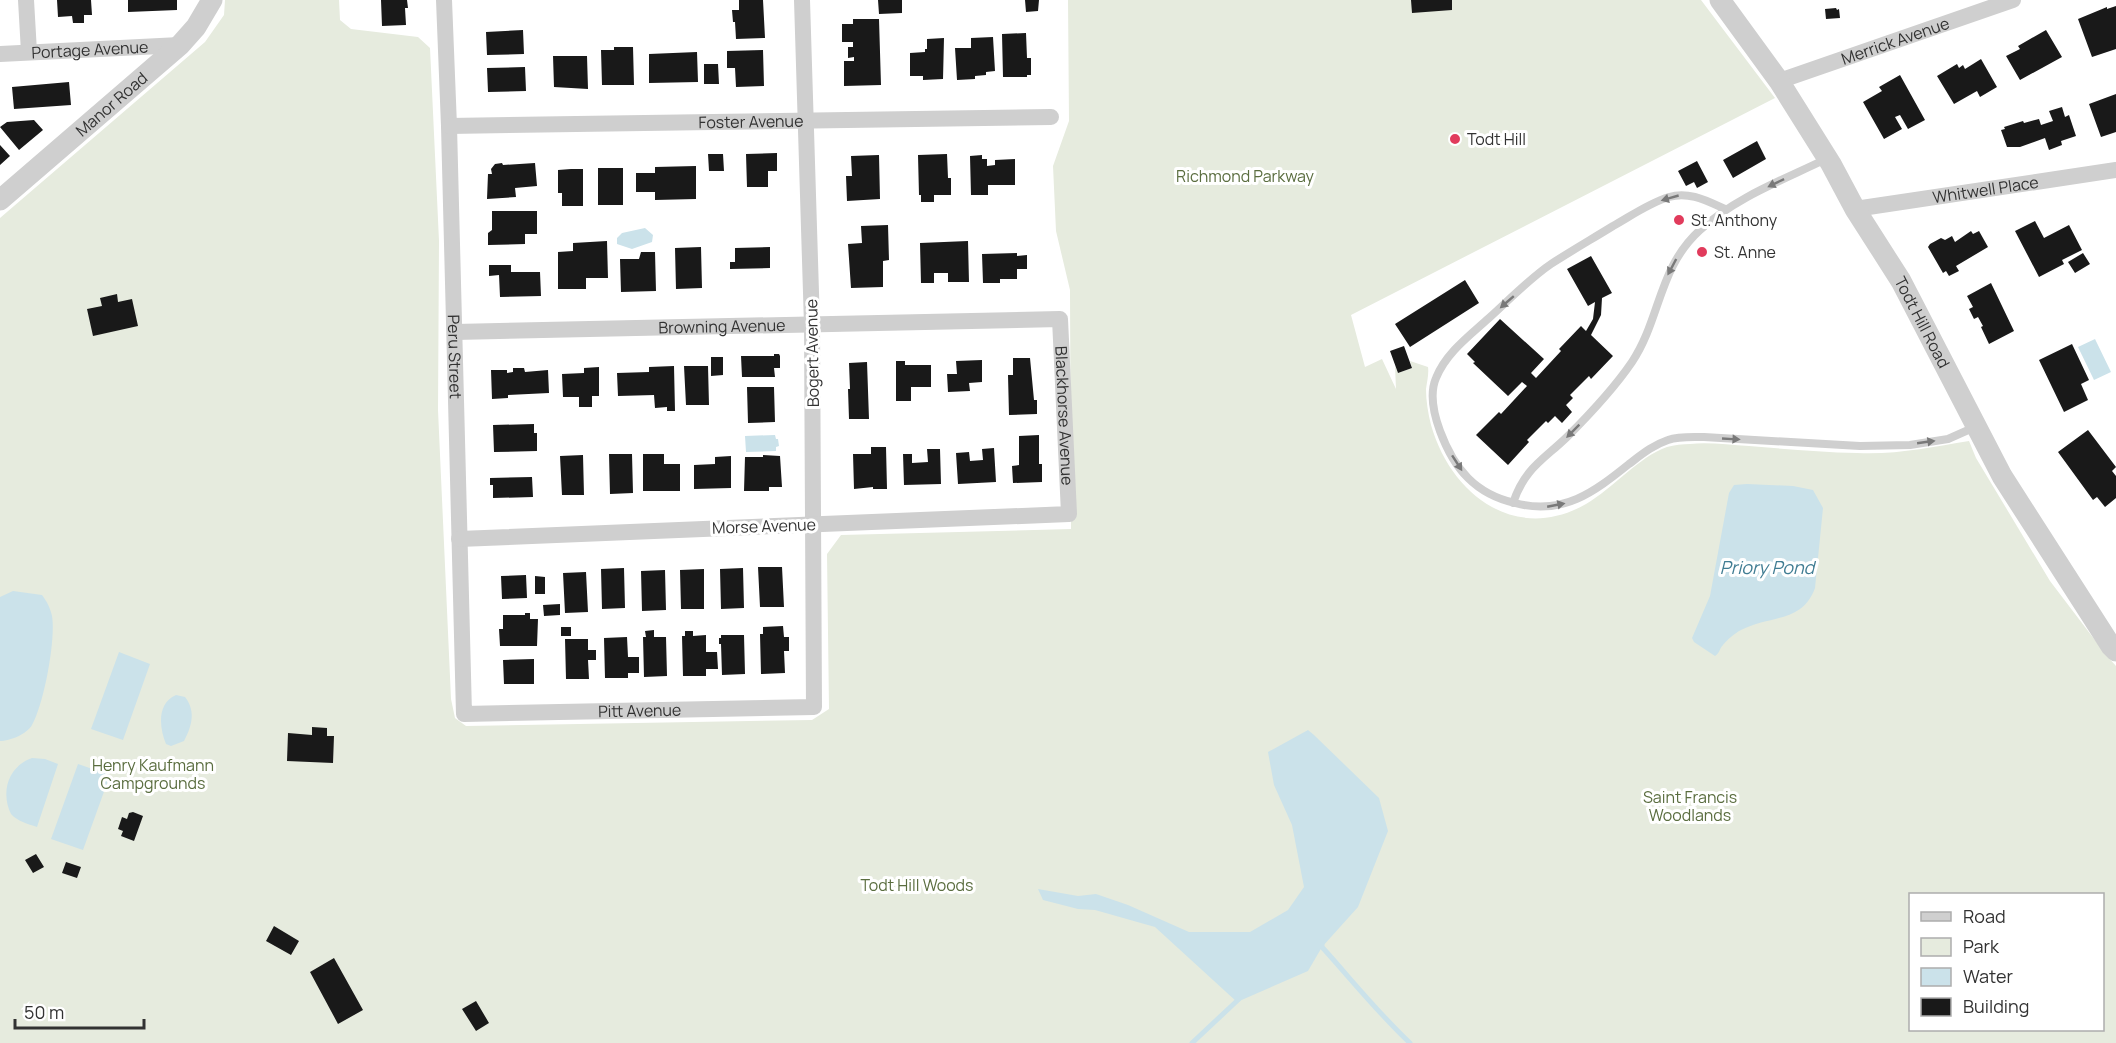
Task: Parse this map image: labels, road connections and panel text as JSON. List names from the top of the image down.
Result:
{
  "streets": {
    "street": [
      "Merrick Avenue",
      "Portage Avenue",
      "Manor Road",
      "Foster Avenue",
      "Whitwell Place",
      "Todt Hill Road",
      "Browning Avenue",
      "Bogert Avenue",
      "Peru Street",
      "Blackhorse Avenue",
      "Morse Avenue",
      "Pitt Avenue"
    ]
  },
  "crossings": [
    ["Merrick Avenue", "Todt Hill Road"],
    ["Portage Avenue", "Manor Road"],
    ["Foster Avenue", "Bogert Avenue"],
    ["Foster Avenue", "Peru Street"],
    ["Whitwell Place", "Todt Hill Road"],
    ["Browning Avenue", "Bogert Avenue"],
    ["Browning Avenue", "Peru Street"],
    ["Browning Avenue", "Blackhorse Avenue"],
    ["Bogert Avenue", "Morse Avenue"],
    ["Bogert Avenue", "Pitt Avenue"],
    ["Peru Street", "Morse Avenue"],
    ["Peru Street", "Pitt Avenue"],
    ["Blackhorse Avenue", "Morse Avenue"]
  ],
  "water": ["Priory Pond"],
  "parks": [
    "Richmond Parkway",
    "Henry Kaufmann Campgrounds",
    "Saint Francis Woodlands",
    "Todt Hill Woods"
  ],
  "places": ["Todt Hill", "St. Anthony", "St. Anne"],
  "legend": [
    "Road",
    "Park",
    "Water",
    "Building"
  ],
  "scale_bar": "50 m"
}
